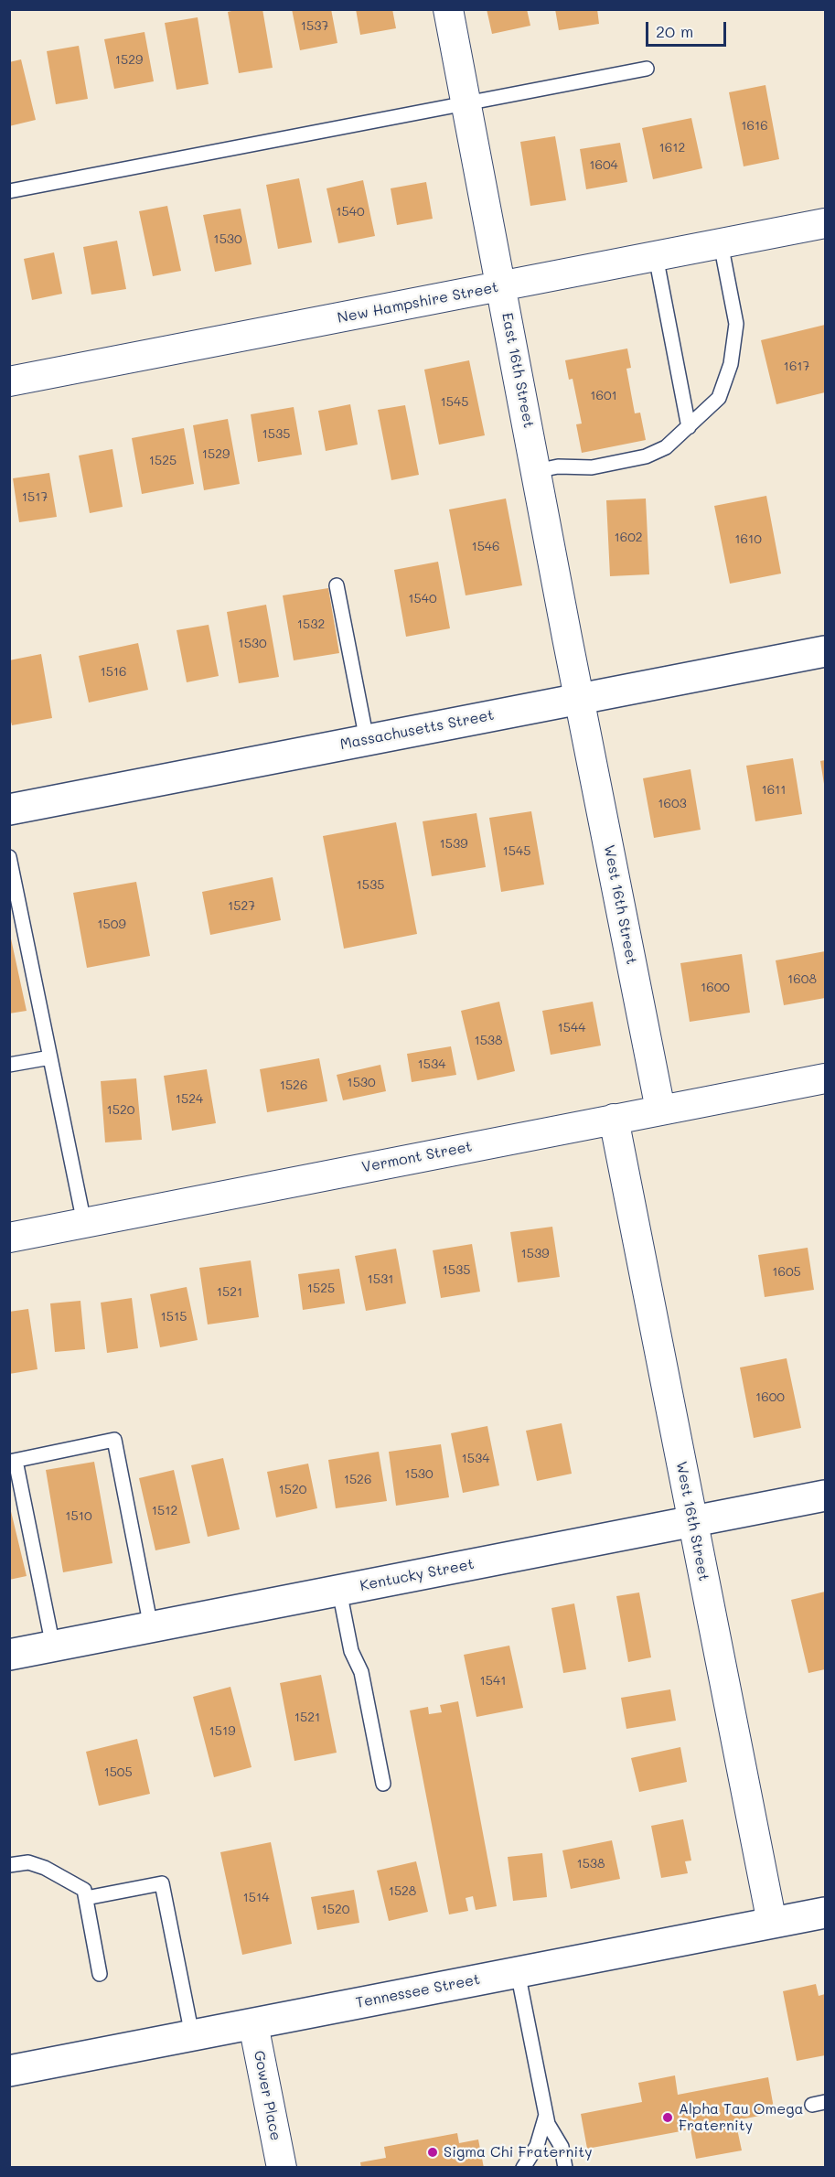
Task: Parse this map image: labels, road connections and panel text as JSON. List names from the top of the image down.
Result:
{
  "streets": {
    "main road": ["Massachusetts Street", "Kentucky Street", "Tennessee Street"],
    "street": [
      "New Hampshire Street",
      "East 16th Street",
      "West 16th Street",
      "Vermont Street",
      "Gower Place"
    ]
  },
  "crossings": [
    ["New Hampshire Street", "East 16th Street"],
    ["East 16th Street", "Massachusetts Street"],
    ["East 16th Street", "West 16th Street"],
    ["Massachusetts Street", "West 16th Street"],
    ["West 16th Street", "Vermont Street"],
    ["West 16th Street", "Kentucky Street"],
    ["West 16th Street", "Tennessee Street"],
    ["Tennessee Street", "Gower Place"]
  ],
  "places": ["Alpha Tau Omega Fraternity", "Sigma Chi Fraternity"],
  "house_numbers": [
    "1537",
    "1529",
    "1616",
    "1612",
    "1604",
    "1540",
    "1530",
    "1617",
    "1601",
    "1545",
    "1535",
    "1529",
    "1525",
    "1517",
    "1602",
    "1610",
    "1546",
    "1540",
    "1532",
    "1530",
    "1516",
    "1611",
    "1603",
    "1539",
    "1545",
    "1535",
    "1527",
    "1509",
    "1608",
    "1600",
    "1544",
    "1538",
    "1534",
    "1530",
    "1526",
    "1524",
    "1520",
    "1539",
    "1535",
    "1605",
    "1531",
    "1525",
    "1521",
    "1515",
    "1600",
    "1534",
    "1530",
    "1526",
    "1520",
    "1512",
    "1510",
    "1541",
    "1521",
    "1519",
    "1505",
    "1538",
    "1528",
    "1514",
    "1520"
  ],
  "scale_bar": "20 m"
}
